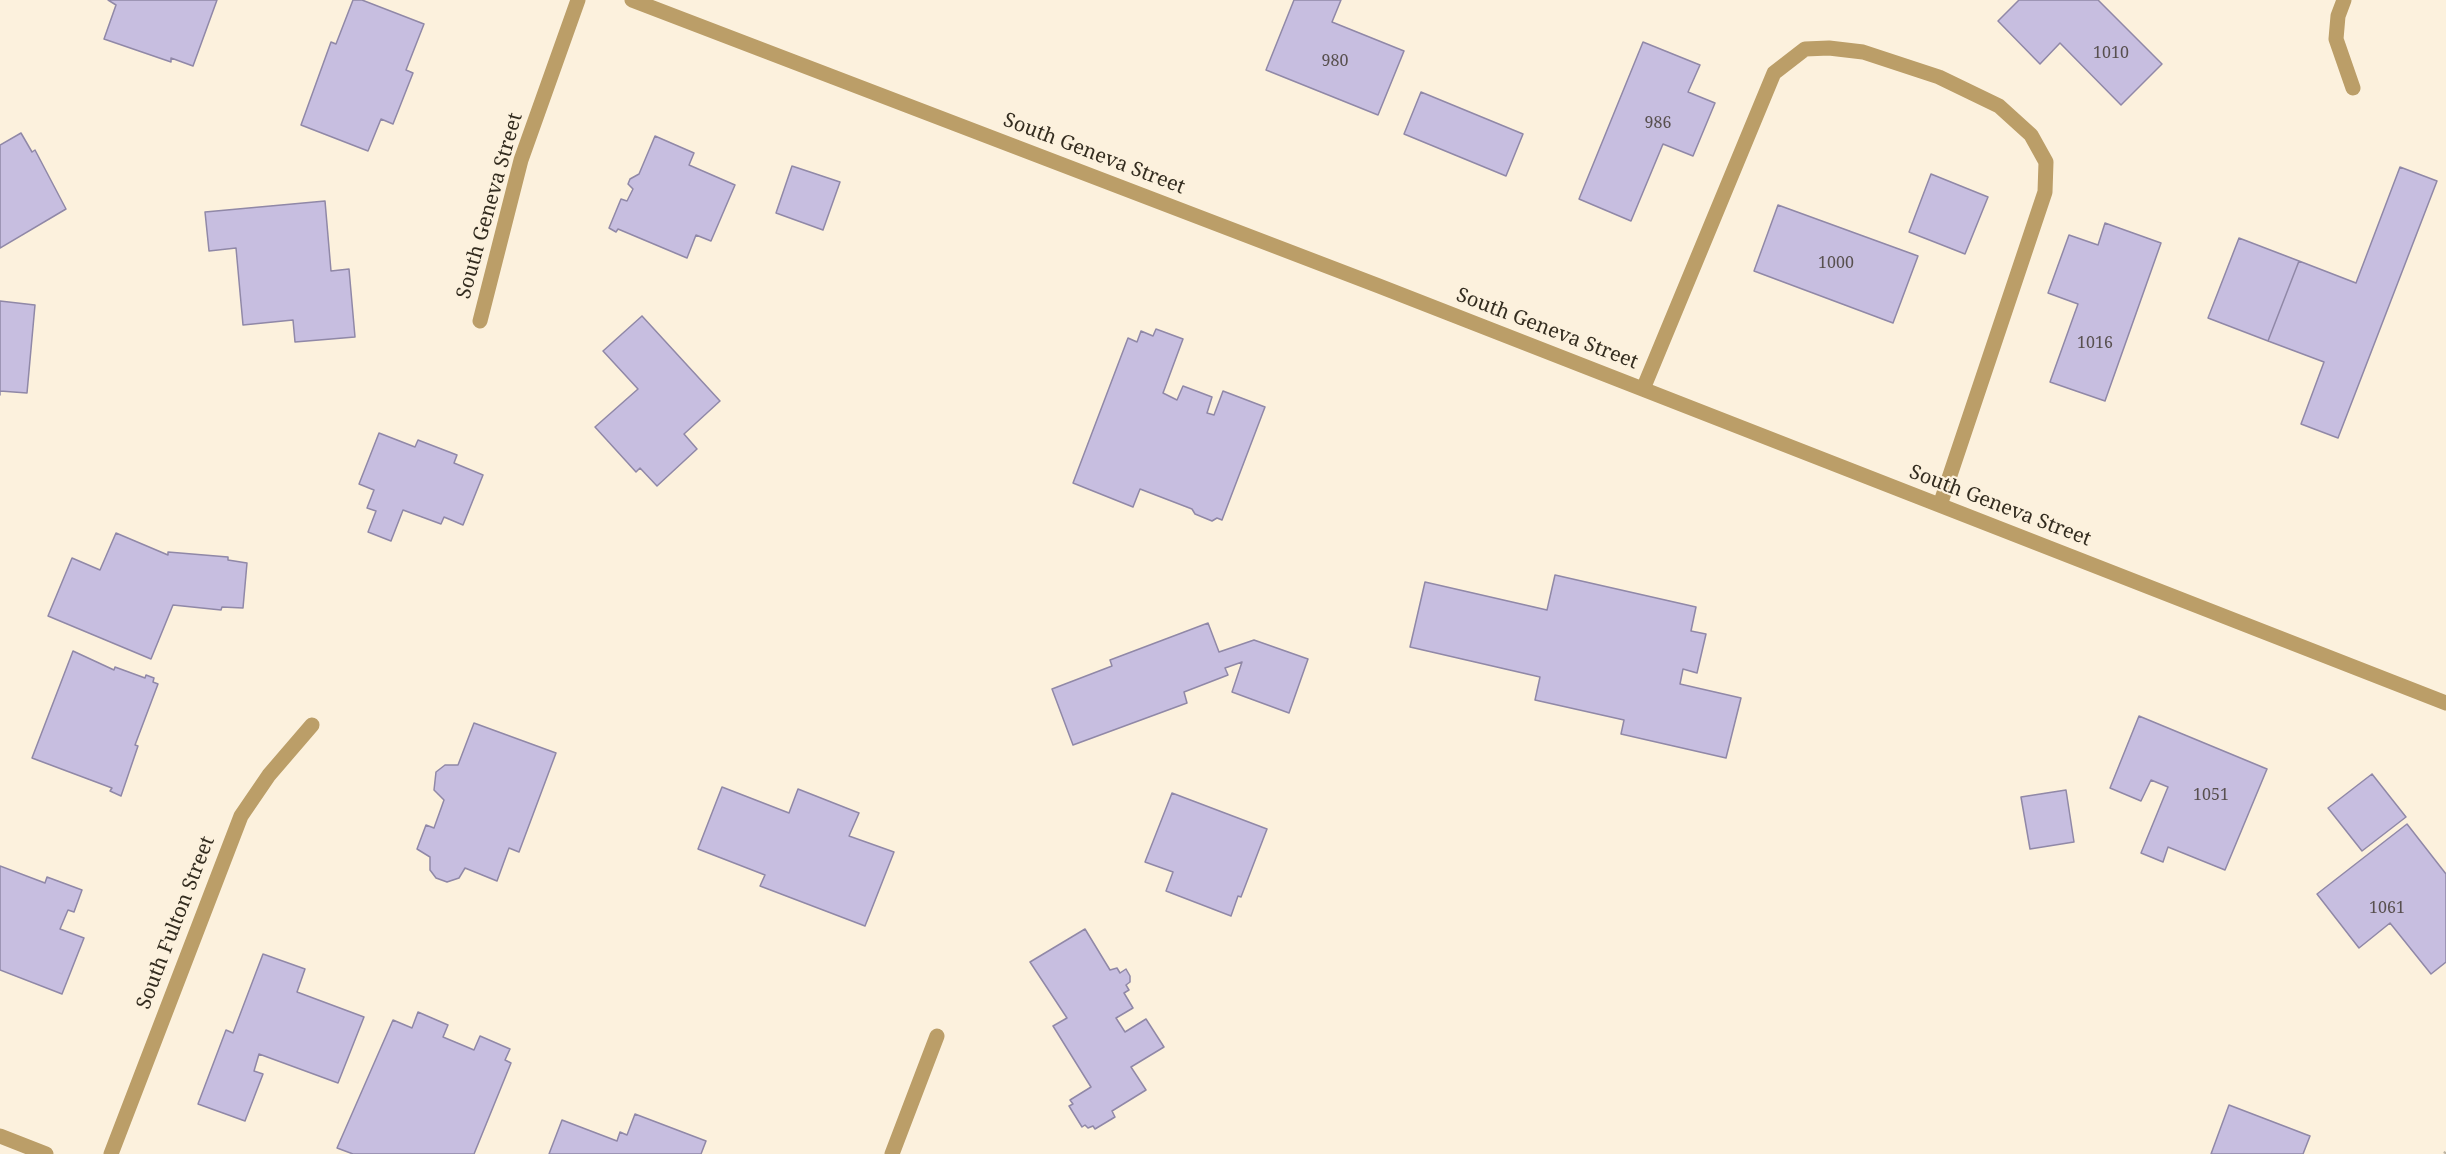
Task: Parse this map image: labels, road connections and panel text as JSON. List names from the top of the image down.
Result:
{
  "streets": {
    "street": ["South Geneva Street", "South Fulton Street"]
  },
  "house_numbers": [
    "1010",
    "980",
    "986",
    "1000",
    "1016",
    "1051",
    "1061"
  ]
}
